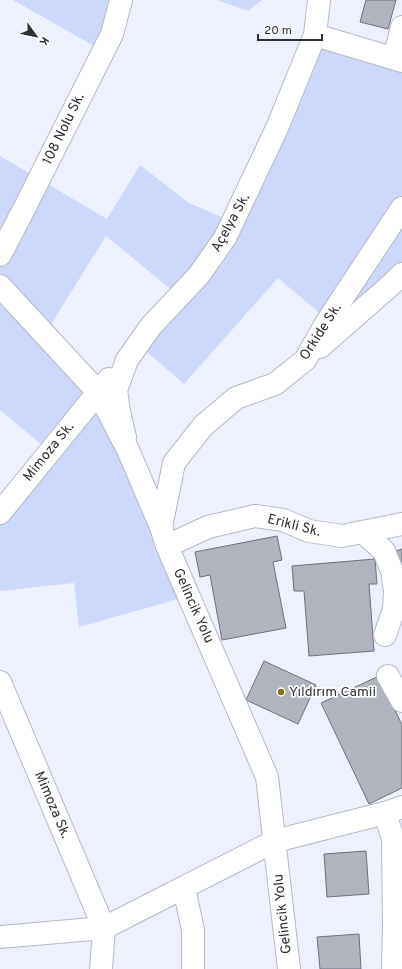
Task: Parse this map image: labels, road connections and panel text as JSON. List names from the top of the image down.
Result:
{
  "streets": {
    "street": [
      "108 Nolu Sk.",
      "Açelya Sk.",
      "Orkide Sk.",
      "Mimoza Sk.",
      "Erikli Sk.",
      "Gelincik Yolu"
    ]
  },
  "crossings": [
    ["Açelya Sk.", "Mimoza Sk."],
    ["Açelya Sk.", "Gelincik Yolu"],
    ["Orkide Sk.", "Erikli Sk."],
    ["Orkide Sk.", "Gelincik Yolu"],
    ["Mimoza Sk.", "Gelincik Yolu"],
    ["Erikli Sk.", "Gelincik Yolu"]
  ],
  "places": ["Yıldırım Camii"],
  "scale_bar": "20 m",
  "north": "bottom right"
}
